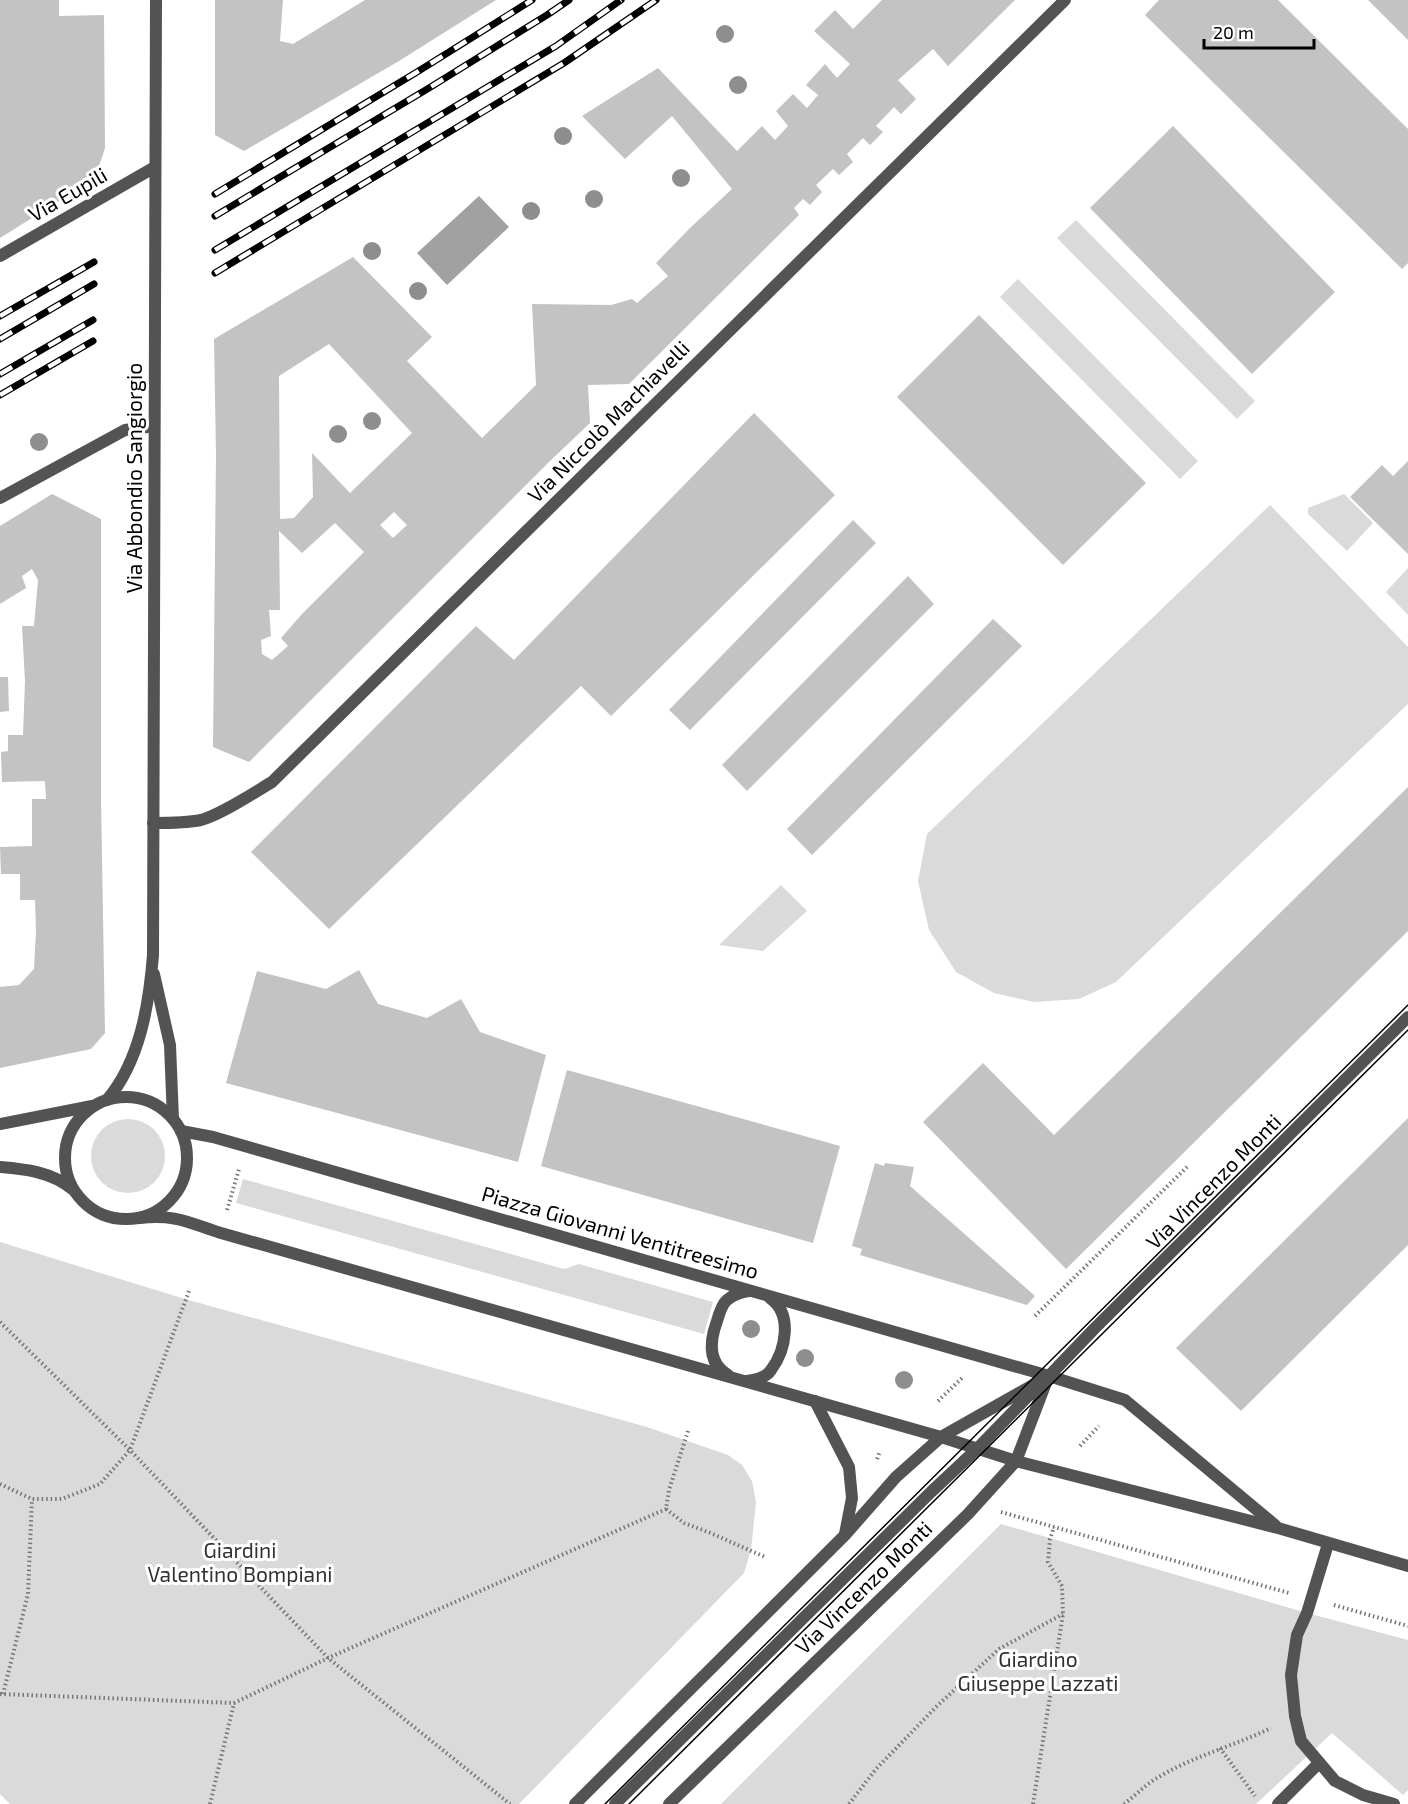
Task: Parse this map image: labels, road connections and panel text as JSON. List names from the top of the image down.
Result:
{
  "streets": {
    "street": [
      "Via Eupili",
      "Via Niccolò Machiavelli",
      "Via Abbondio Sangiorgio",
      "Via Vincenzo Monti",
      "Piazza Giovanni Ventitreesimo"
    ]
  },
  "crossings": [
    ["Via Eupili", "Via Abbondio Sangiorgio"],
    ["Via Niccolò Machiavelli", "Via Abbondio Sangiorgio"],
    ["Via Abbondio Sangiorgio", "Piazza Giovanni Ventitreesimo"],
    ["Via Vincenzo Monti", "Piazza Giovanni Ventitreesimo"]
  ],
  "parks": ["Giardini Valentino Bompiani", "Giardino Giuseppe Lazzati"],
  "scale_bar": "20 m"
}
